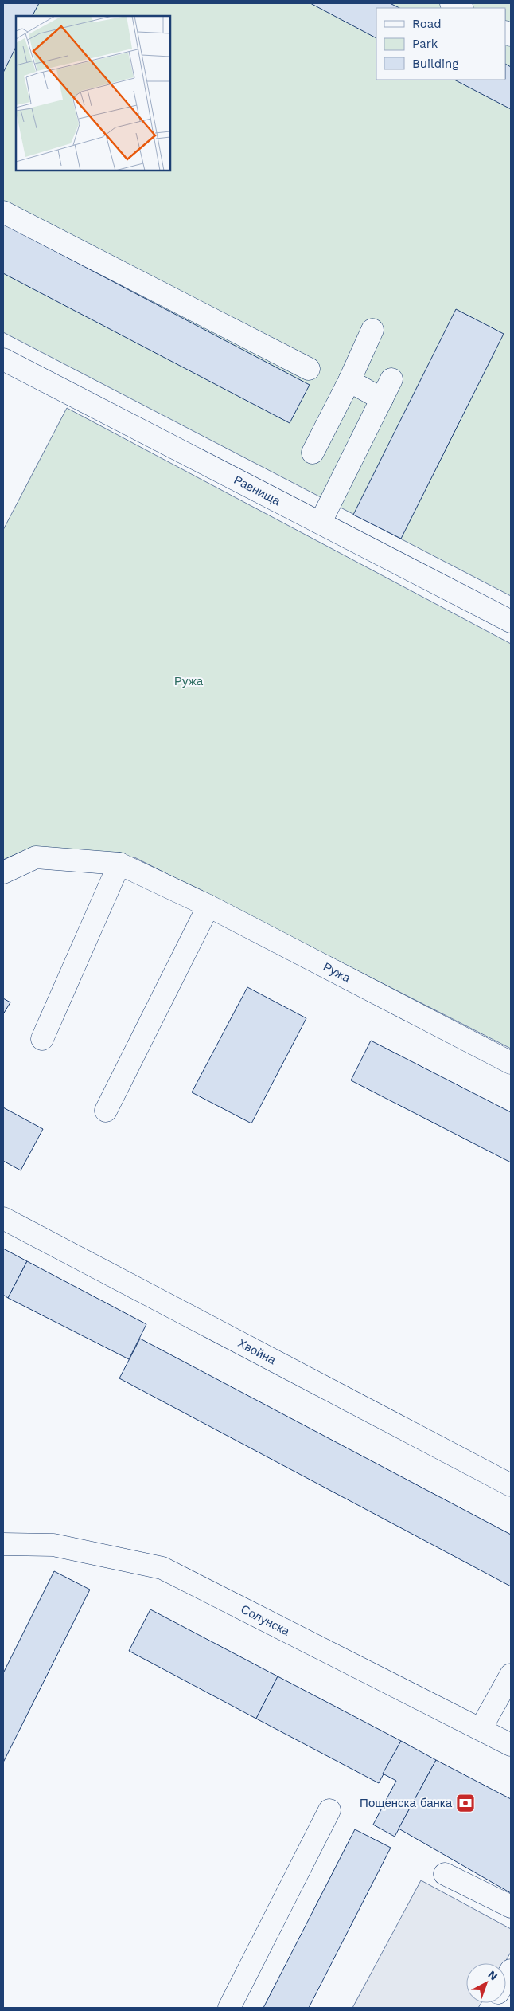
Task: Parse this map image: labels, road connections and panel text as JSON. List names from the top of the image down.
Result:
{
  "streets": {
    "street": [
      "Равнища",
      "Ружа",
      "Хвойна",
      "Солунска"
    ]
  },
  "parks": ["Ружа"],
  "places": {
    "bank": ["Пощенска банка"]
  },
  "legend": ["Road", "Park", "Building"],
  "north": "top right"
}
